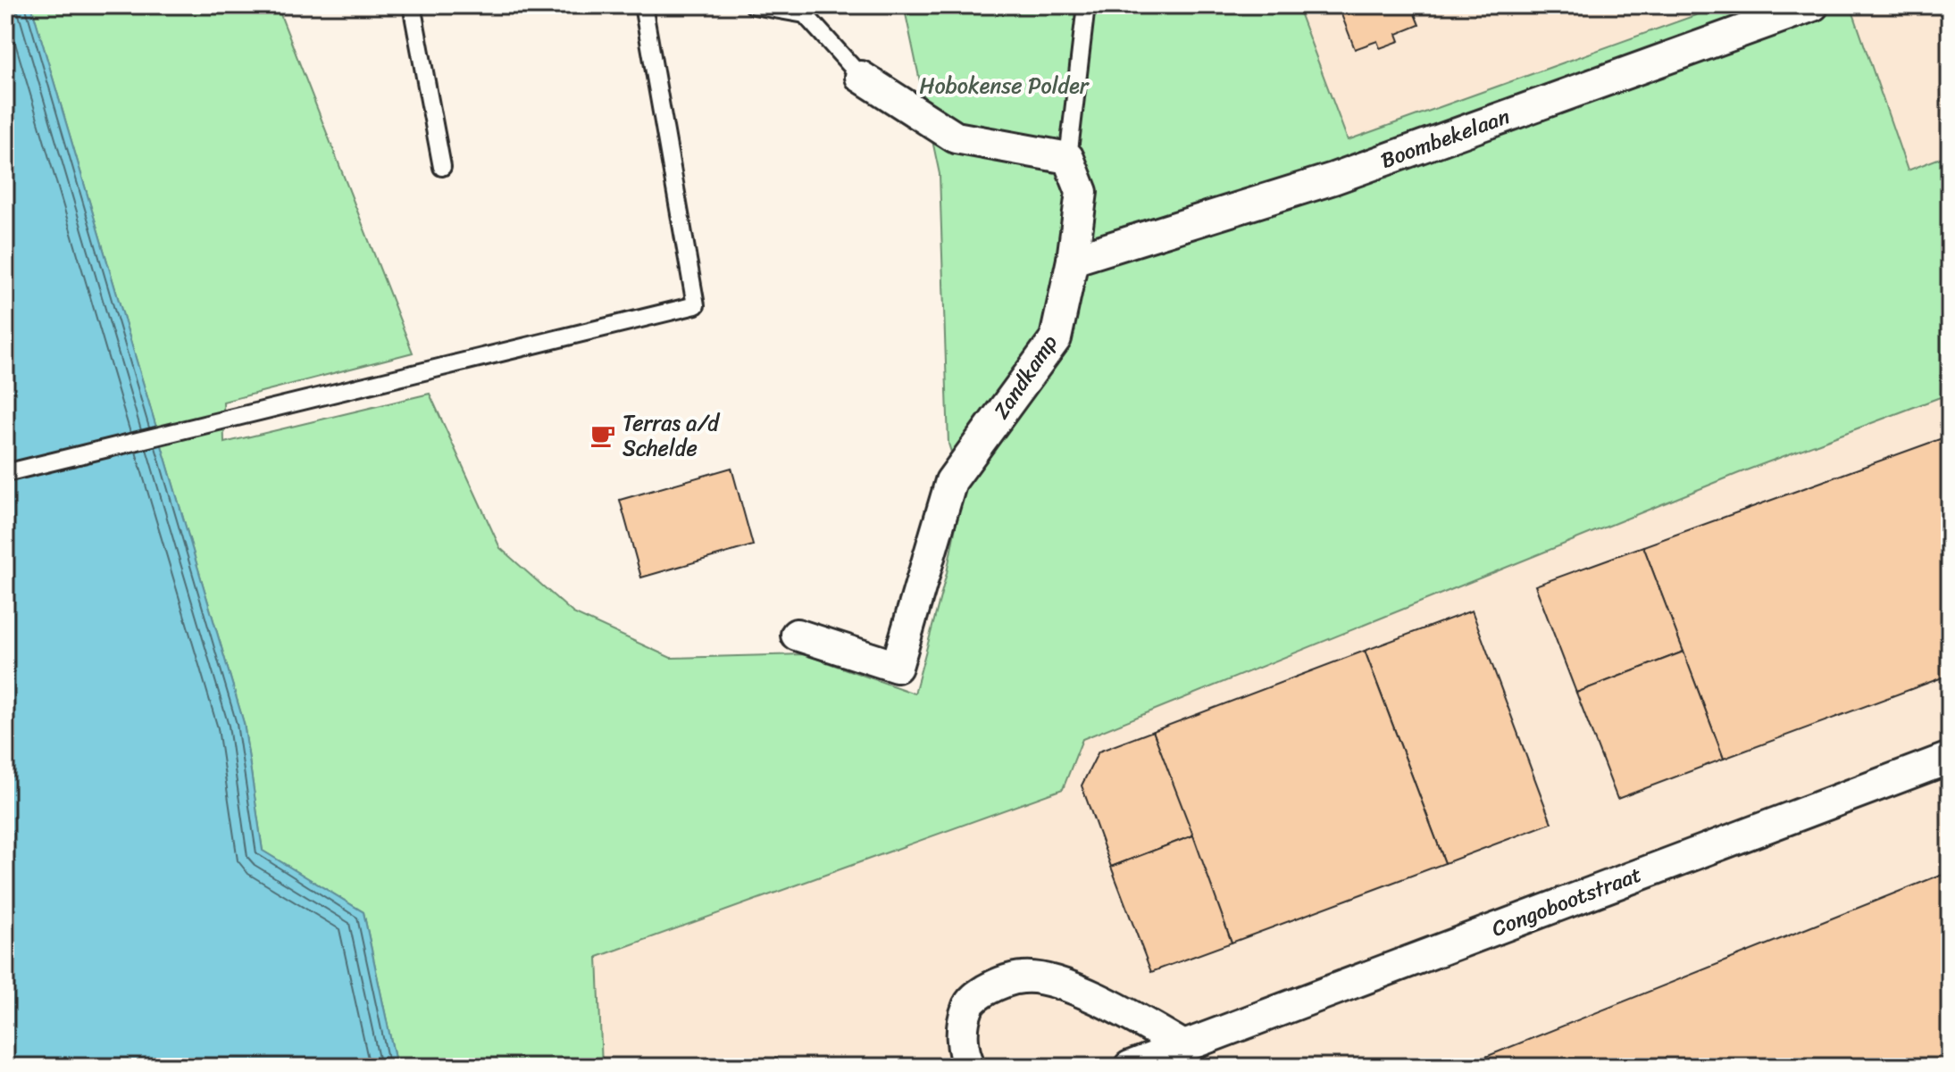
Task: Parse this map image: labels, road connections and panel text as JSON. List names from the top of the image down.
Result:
{
  "streets": {
    "street": ["Boombekelaan", "Zandkamp", "Congobootstraat"]
  },
  "crossings": [
    ["Boombekelaan", "Zandkamp"]
  ],
  "parks": ["Hobokense Polder"],
  "places": {
    "cafe": ["Terras a/d Schelde"]
  }
}
